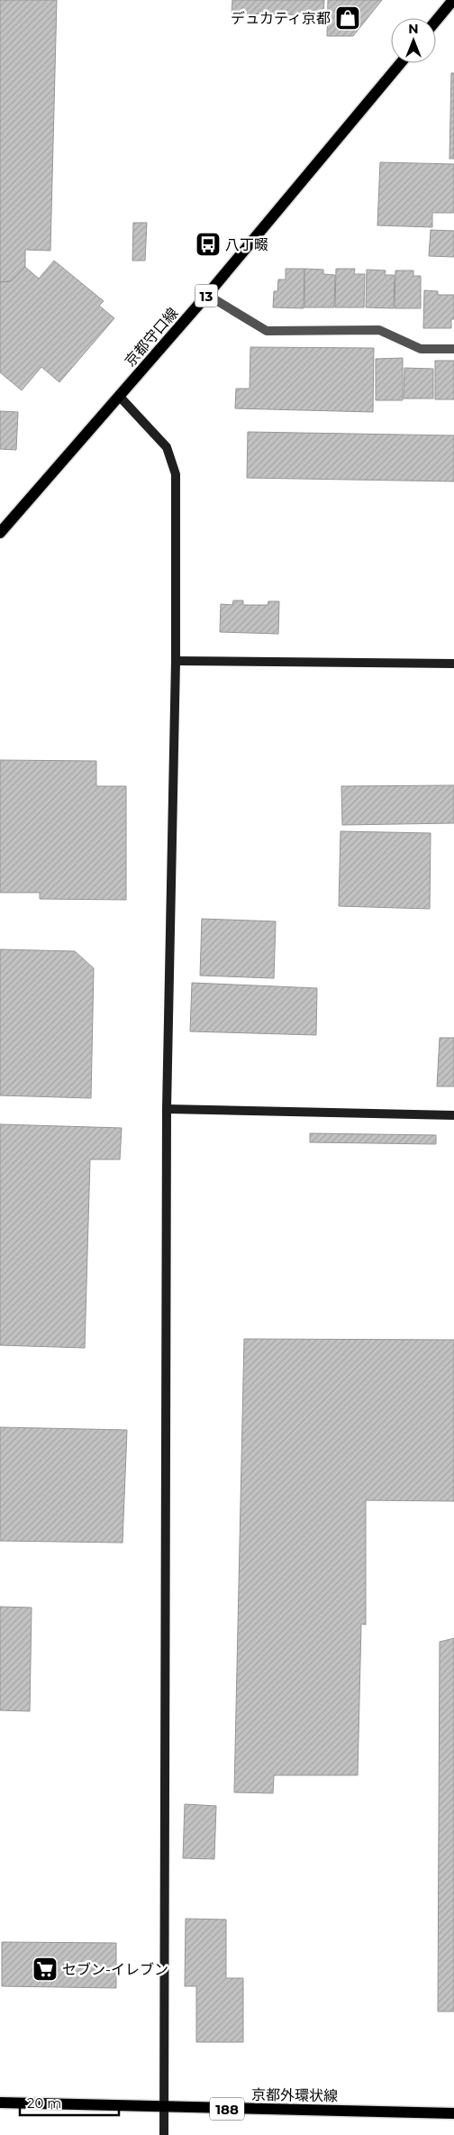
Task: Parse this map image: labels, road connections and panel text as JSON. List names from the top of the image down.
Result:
{
  "streets": {
    "main road": [
      "13",
      "京都守口線",
      "京都外環状線",
      "188"
    ]
  },
  "places": {
    "shop": ["デュカティ京都"],
    "bus stop": ["八丁畷"],
    "supermarket": ["セブン-イレブン"]
  },
  "scale_bar": "20 m",
  "north": "top"
}
